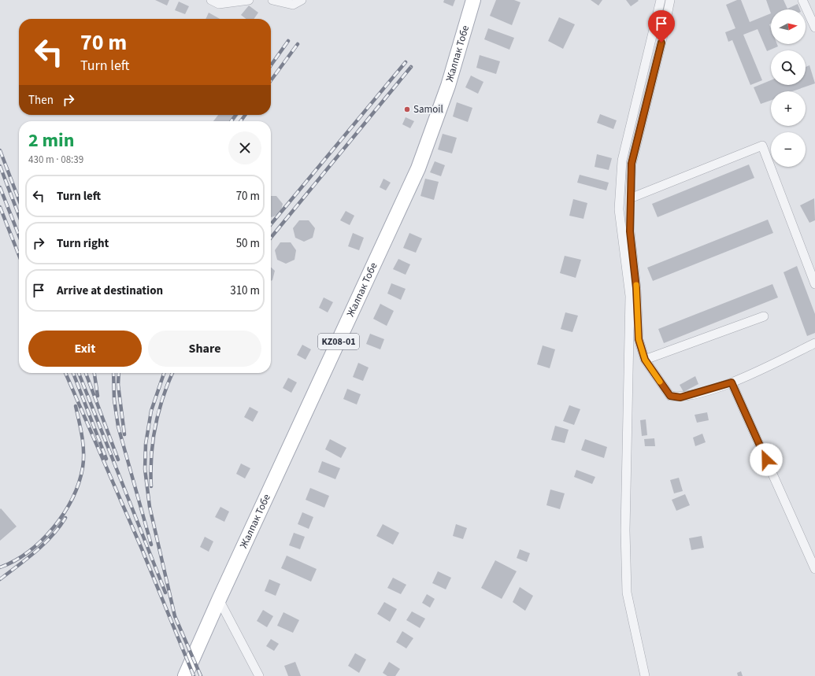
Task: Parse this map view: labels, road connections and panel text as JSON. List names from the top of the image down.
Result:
{
  "streets": {
    "main road": ["Жалпак Тобе", "KZ08-01"]
  },
  "places": ["Samoil"],
  "north": "right",
  "page": {
    "map_buttons": ["+", "−"],
    "turn": ["70 m", "Turn left"],
    "then": "Then",
    "heading": ["2 min", "430 m · 08:39"],
    "list": [
      {
        "name": "Turn left",
        "value": "70 m"
      },
      {
        "name": "Turn right",
        "value": "50 m"
      },
      {
        "name": "Arrive at destination",
        "value": "310 m"
      }
    ],
    "buttons": ["Exit", "Share"]
  }
}
